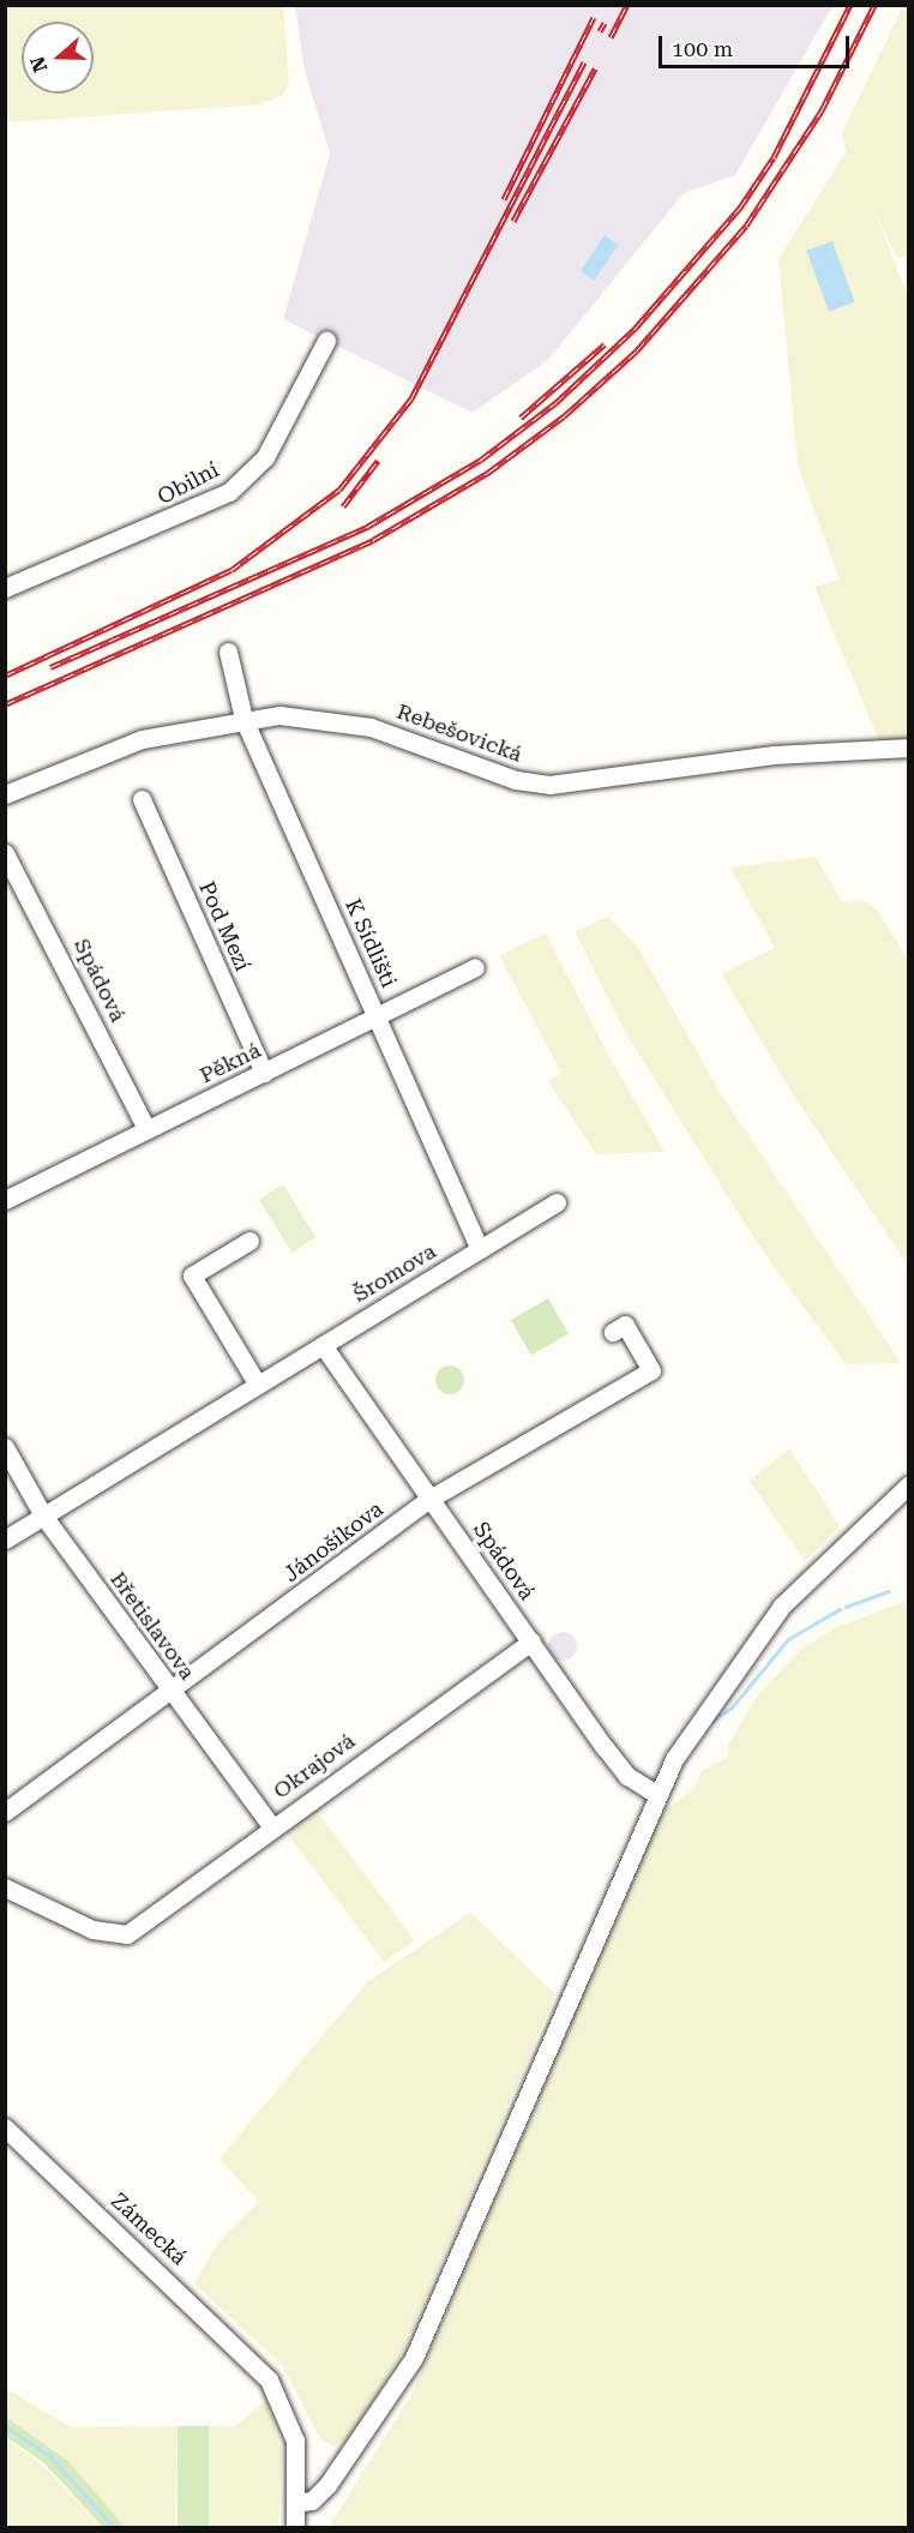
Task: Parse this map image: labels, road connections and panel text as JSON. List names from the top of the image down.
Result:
{
  "streets": {
    "street": [
      "Obilní",
      "Rebešovická",
      "Pod Mezí",
      "K Sídlišti",
      "Spádová",
      "Pěkná",
      "Šromova",
      "Jánošíkova",
      "Břetislavova",
      "Okrajová",
      "Zámecká"
    ]
  },
  "crossings": [
    ["Rebešovická", "K Sídlišti"],
    ["Pod Mezí", "Pěkná"],
    ["K Sídlišti", "Pěkná"],
    ["K Sídlišti", "Šromova"],
    ["Spádová", "Pěkná"],
    ["Spádová", "Šromova"],
    ["Spádová", "Jánošíkova"],
    ["Spádová", "Okrajová"],
    ["Šromova", "Břetislavova"],
    ["Jánošíkova", "Břetislavova"],
    ["Břetislavova", "Okrajová"]
  ],
  "scale_bar": "100 m",
  "north": "left"
}
